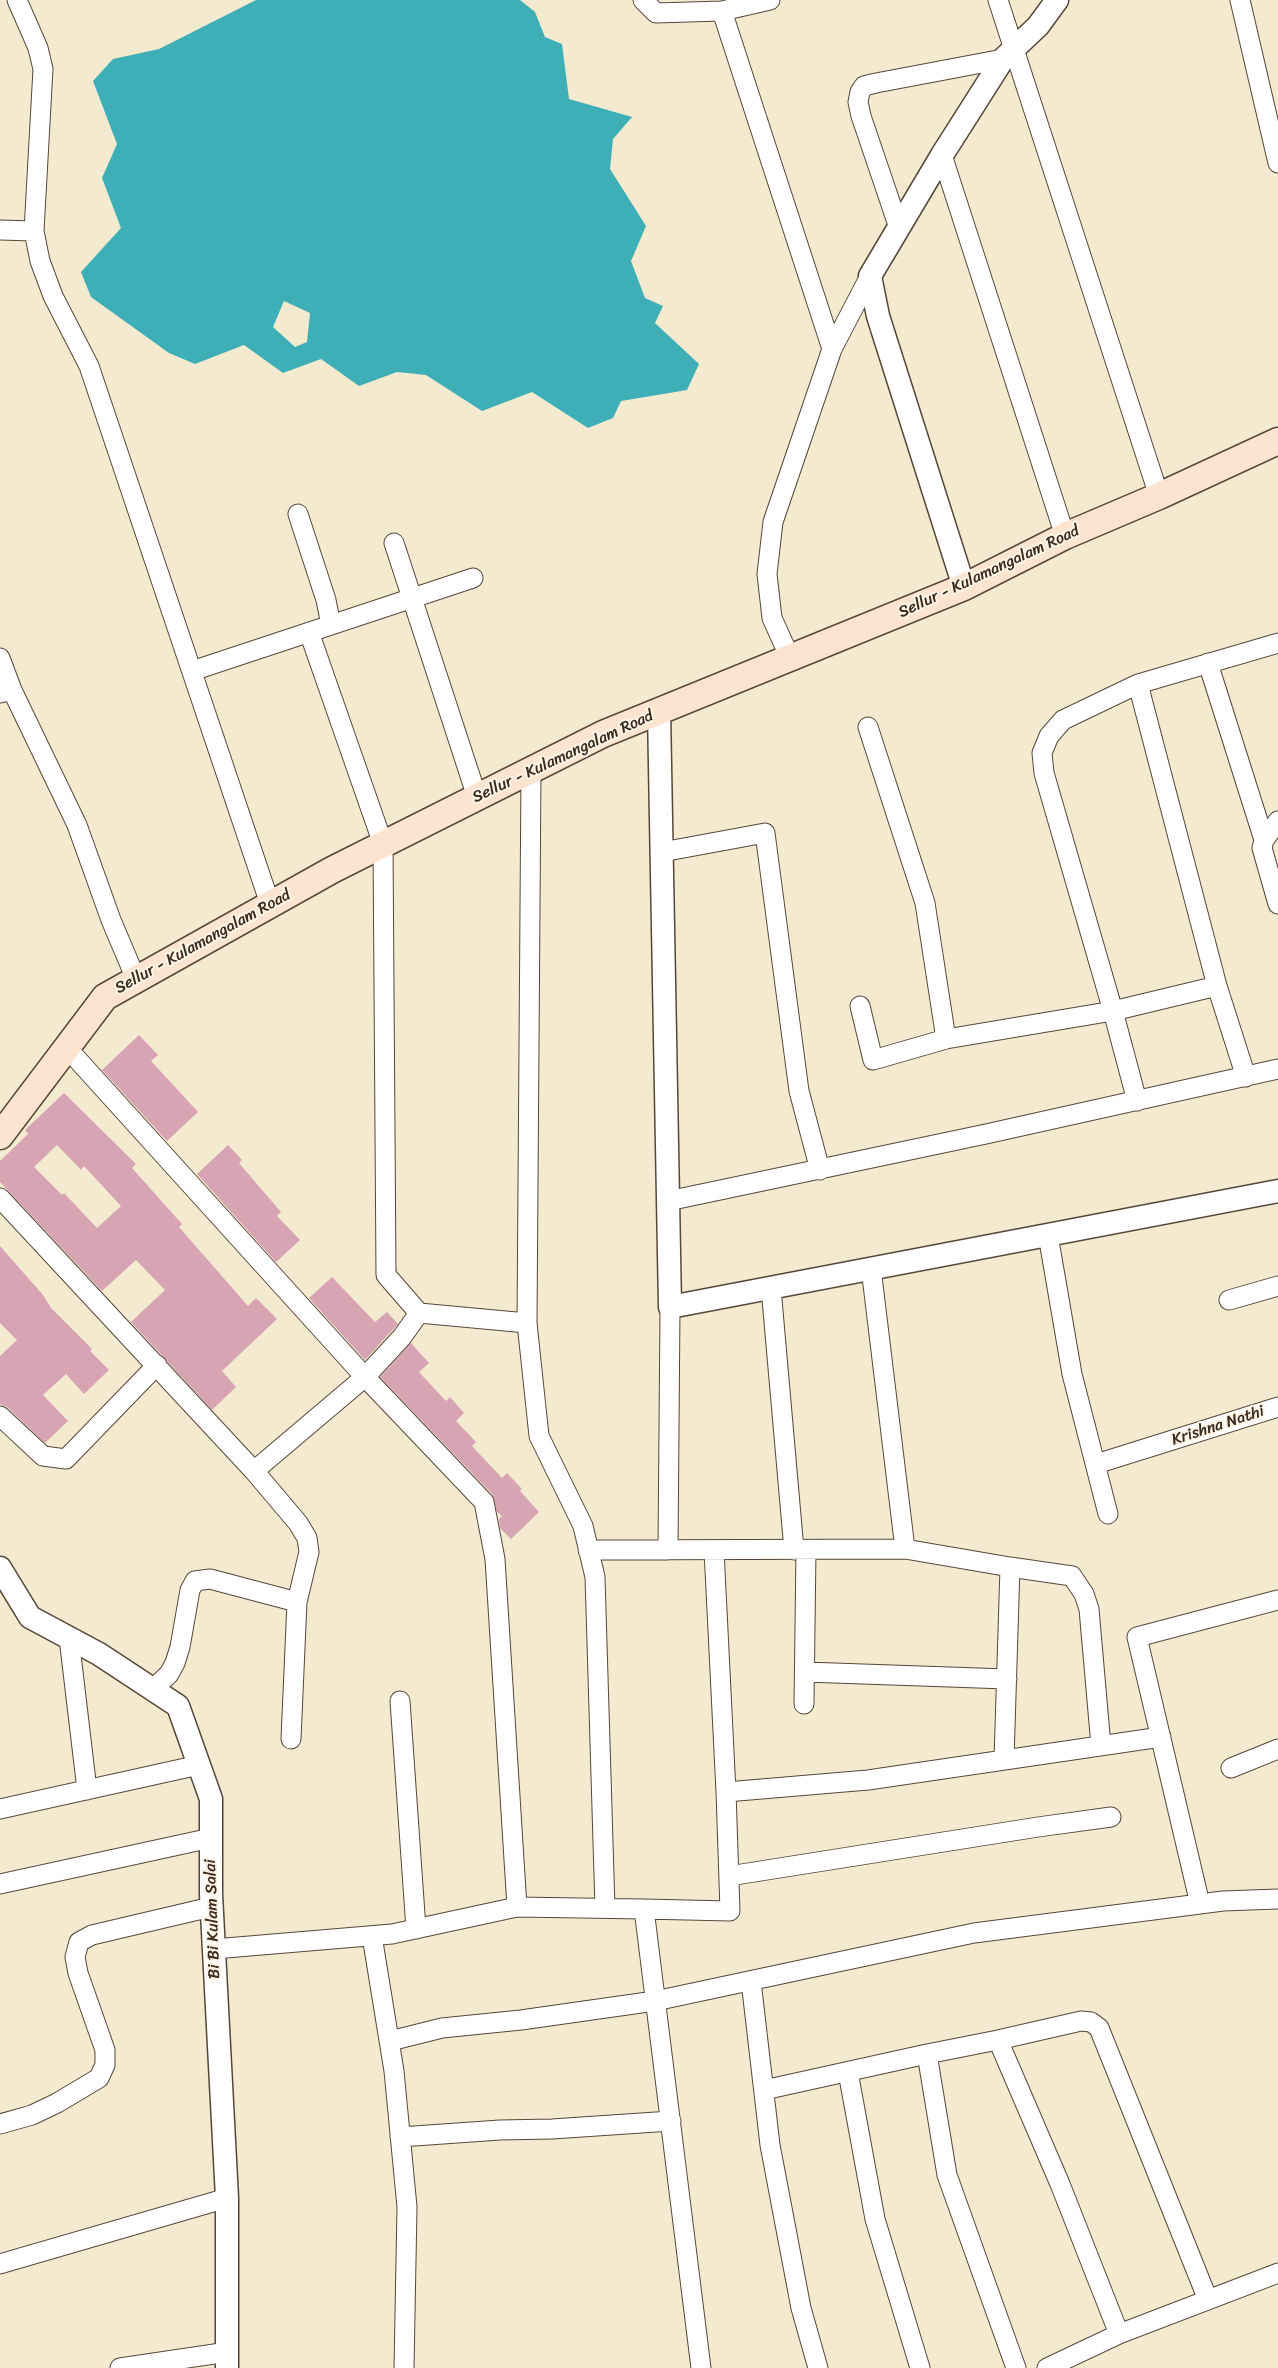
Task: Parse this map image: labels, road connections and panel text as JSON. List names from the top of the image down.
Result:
{
  "streets": {
    "main road": ["Sellur - Kulamangalam Road"],
    "street": ["Krishna Nathi", "Bi Bi Kulam Salai"]
  }
}
